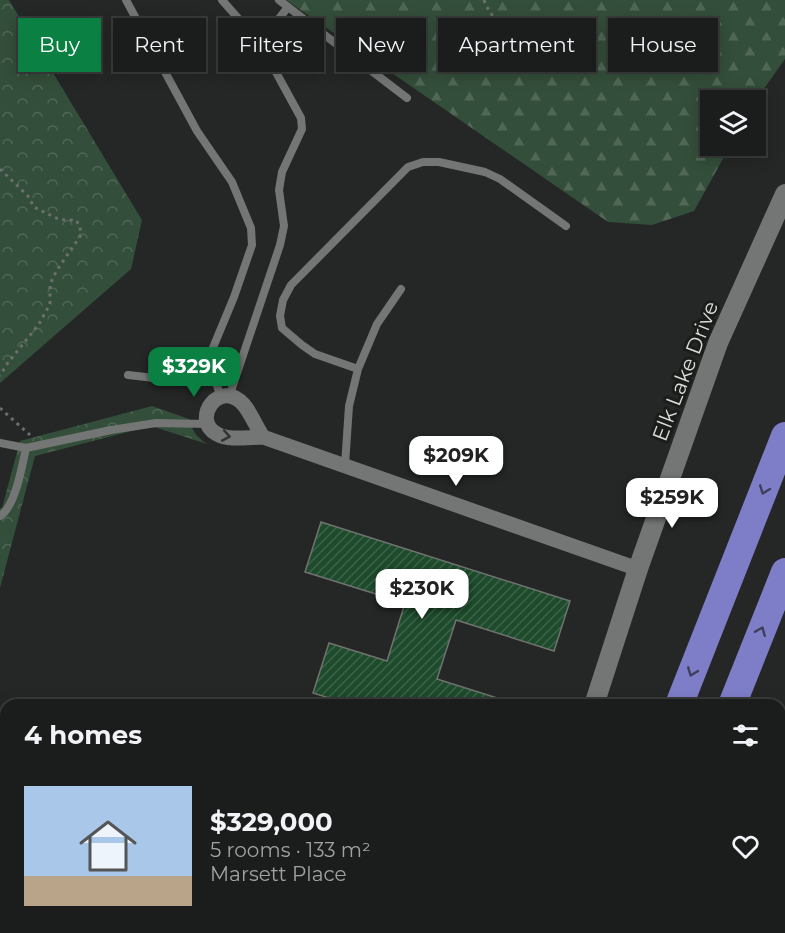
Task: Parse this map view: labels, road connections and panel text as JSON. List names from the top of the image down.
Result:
{
  "streets": {
    "street": ["Elk Lake Drive"]
  },
  "page": {
    "chip": [
      "Buy",
      "Rent",
      "Filters",
      "New",
      "Apartment",
      "House"
    ],
    "price": [
      "$329K",
      "$209K",
      "$259K",
      "$230K"
    ],
    "heading": "4 homes",
    "list": [
      {
        "name": "$329,000",
        "note": "5 rooms · 133 m² · Marsett Place"
      }
    ]
  }
}
